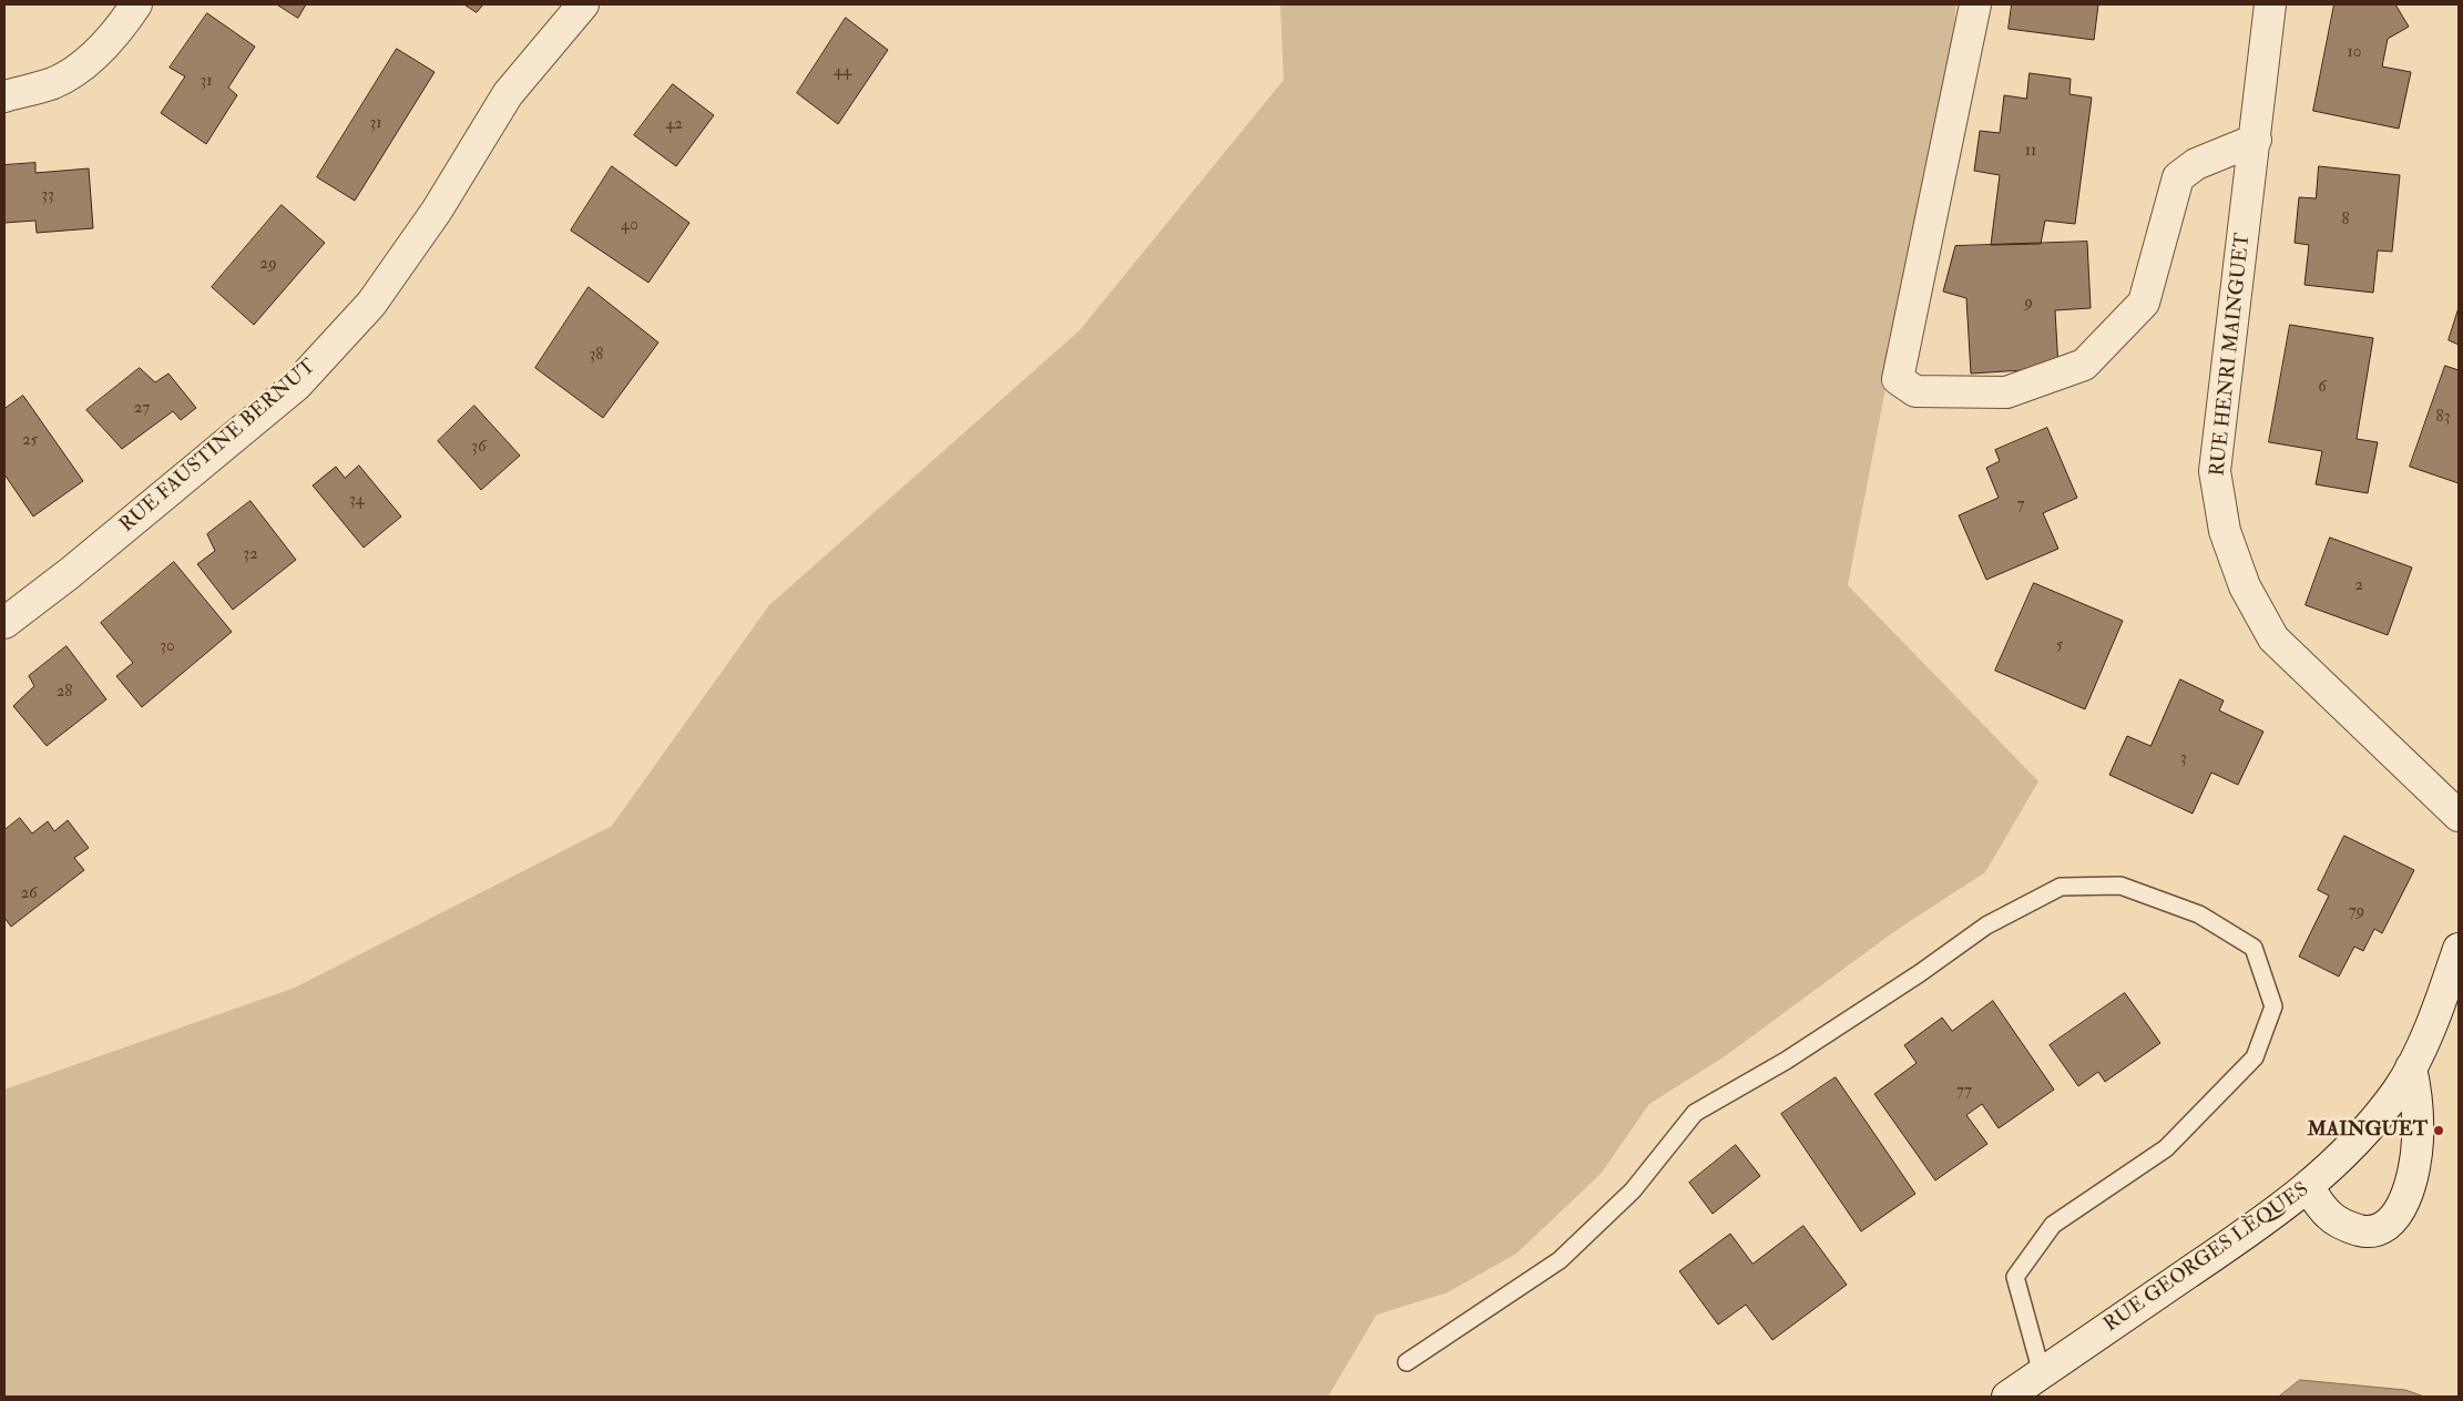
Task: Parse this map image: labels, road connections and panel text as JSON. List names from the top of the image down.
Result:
{
  "streets": {
    "street": ["RUE HENRI MAINGUET", "RUE FAUSTINE BERNUT", "RUE GEORGES LÈQUES"]
  },
  "places": ["MAINGUET"],
  "house_numbers": [
    "10",
    "44",
    "31",
    "31",
    "42",
    "11",
    "33",
    "8",
    "40",
    "29",
    "9",
    "38",
    "6",
    "27",
    "83",
    "25",
    "36",
    "34",
    "7",
    "32",
    "2",
    "5",
    "30",
    "28",
    "3",
    "26",
    "79",
    "77"
  ]
}
